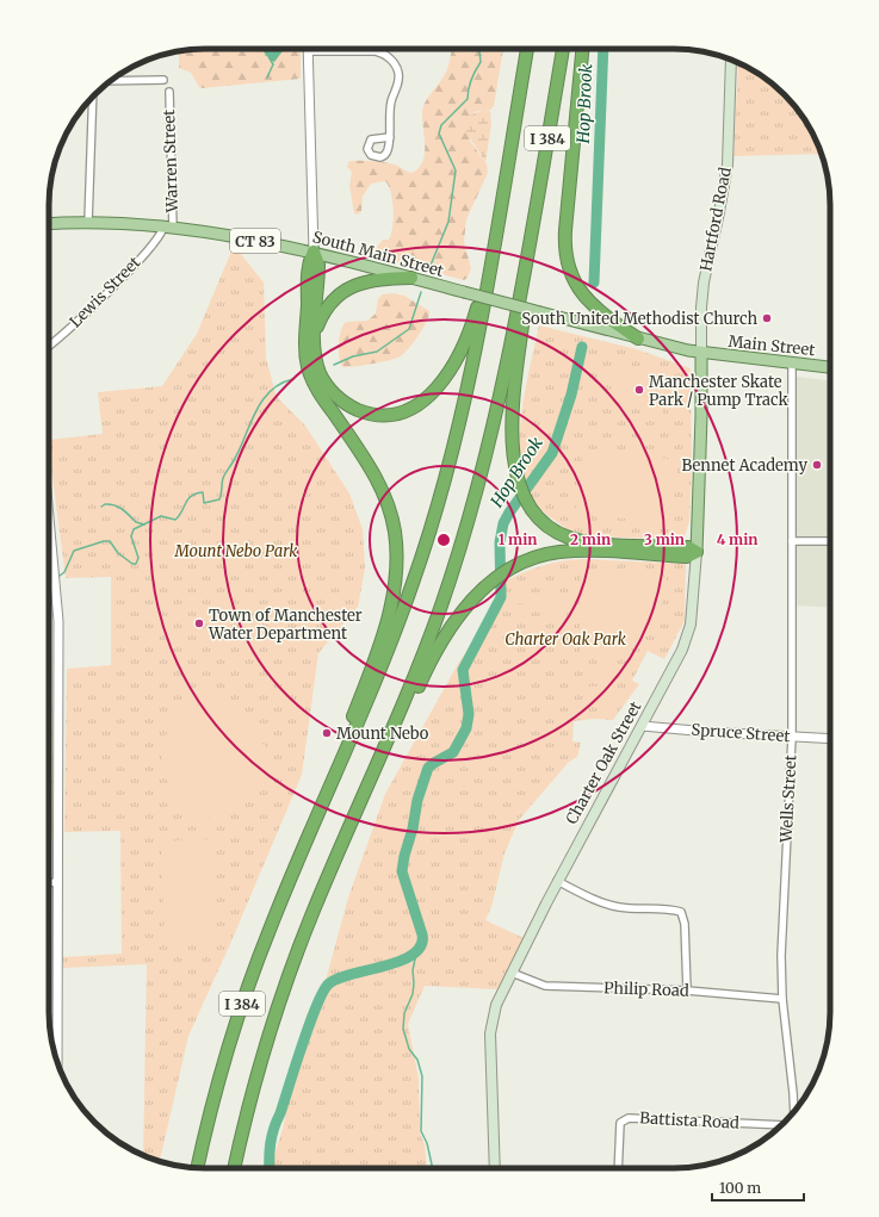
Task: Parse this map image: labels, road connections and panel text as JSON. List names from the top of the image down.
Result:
{
  "streets": {
    "highway": ["I 384"],
    "main road": [
      "Hartford Road",
      "CT 83",
      "South Main Street",
      "Main Street",
      "Charter Oak Street"
    ],
    "street": [
      "Warren Street",
      "Lewis Street",
      "Spruce Street",
      "Wells Street",
      "Philip Road",
      "Battista Road"
    ]
  },
  "crossings": [
    ["Warren Street", "South Main Street"],
    ["Warren Street", "Lewis Street"],
    ["Hartford Road", "South Main Street"],
    ["Hartford Road", "Main Street"],
    ["Hartford Road", "Charter Oak Street"],
    ["South Main Street", "Lewis Street"],
    ["South Main Street", "Main Street"],
    ["South Main Street", "Charter Oak Street"],
    ["Main Street", "Charter Oak Street"],
    ["Main Street", "Wells Street"],
    ["Spruce Street", "Charter Oak Street"],
    ["Spruce Street", "Wells Street"],
    ["Charter Oak Street", "Philip Road"],
    ["Wells Street", "Philip Road"]
  ],
  "water": ["Hop Brook"],
  "parks": ["Mount Nebo Park", "Charter Oak Park"],
  "places": [
    "South United Methodist Church",
    "Manchester Skate Park / Pump Track",
    "Bennet Academy",
    "Town of Manchester Water Department",
    "Mount Nebo"
  ],
  "scale_bar": "100 m",
  "rings": [
    "1 min",
    "2 min",
    "3 min",
    "4 min"
  ]
}
